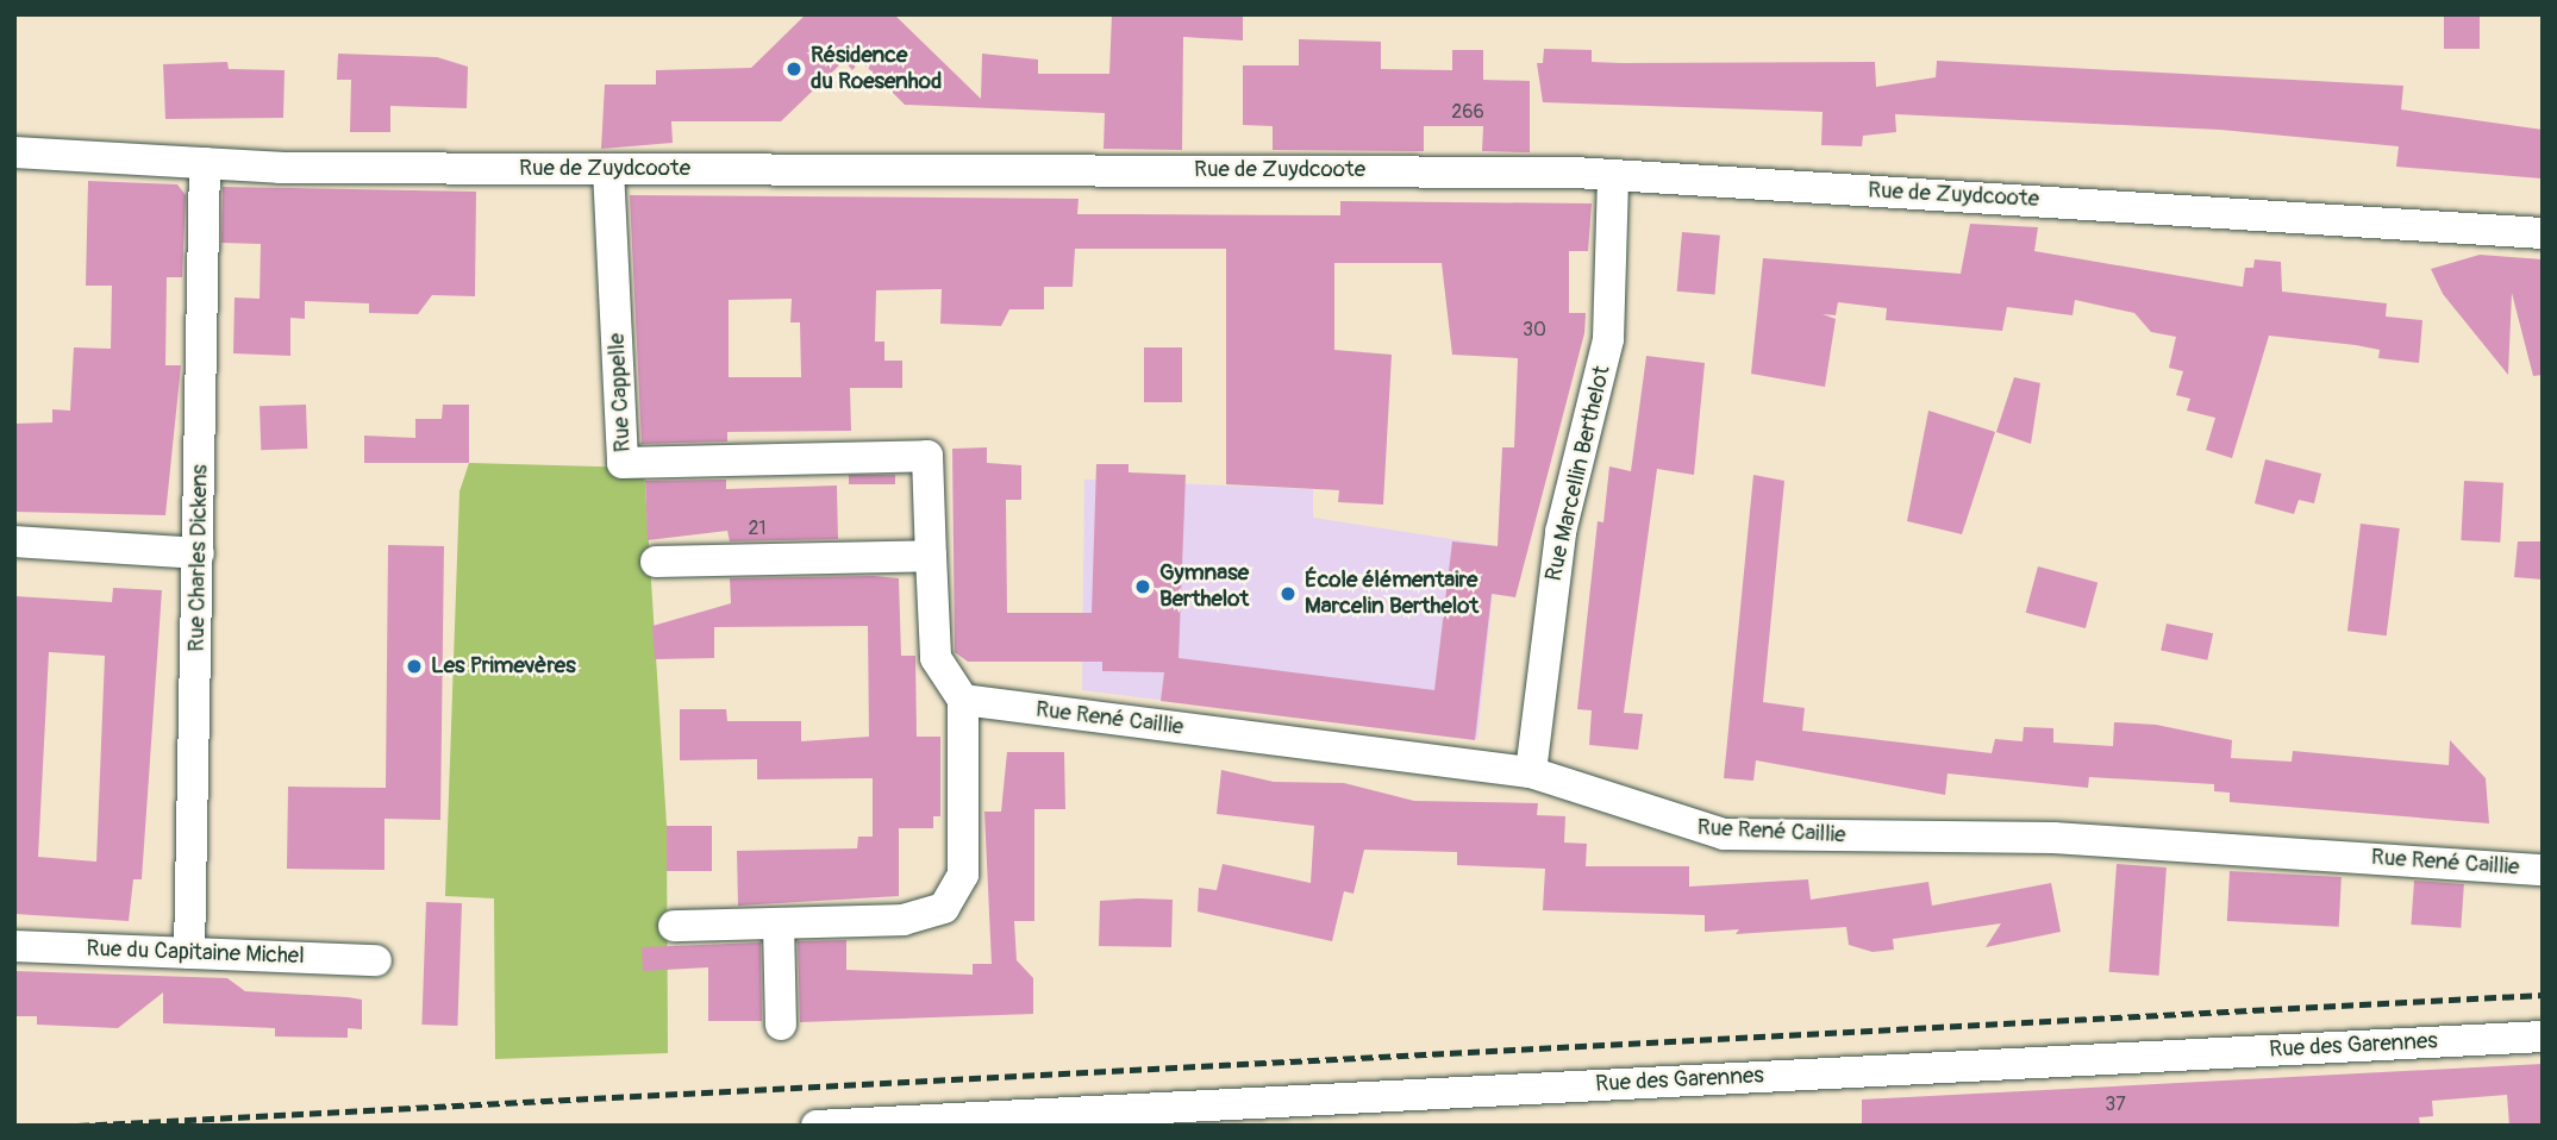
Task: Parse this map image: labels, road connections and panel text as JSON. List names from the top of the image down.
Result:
{
  "streets": {
    "street": [
      "Rue de Zuydcoote",
      "Rue Cappelle",
      "Rue Marcellin Berthelot",
      "Rue Charles Dickens",
      "Rue René Caillie",
      "Rue du Capitaine Michel",
      "Rue des Garennes"
    ]
  },
  "crossings": [
    ["Rue de Zuydcoote", "Rue Cappelle"],
    ["Rue de Zuydcoote", "Rue Marcellin Berthelot"],
    ["Rue de Zuydcoote", "Rue Charles Dickens"],
    ["Rue Marcellin Berthelot", "Rue René Caillie"],
    ["Rue Charles Dickens", "Rue du Capitaine Michel"]
  ],
  "places": [
    "Résidence du Roesenhod",
    "Gymnase Berthelot",
    "École élémentaire Marcelin Berthelot",
    "Les Primevères"
  ],
  "house_numbers": [
    "266",
    "30",
    "21",
    "37"
  ]
}
